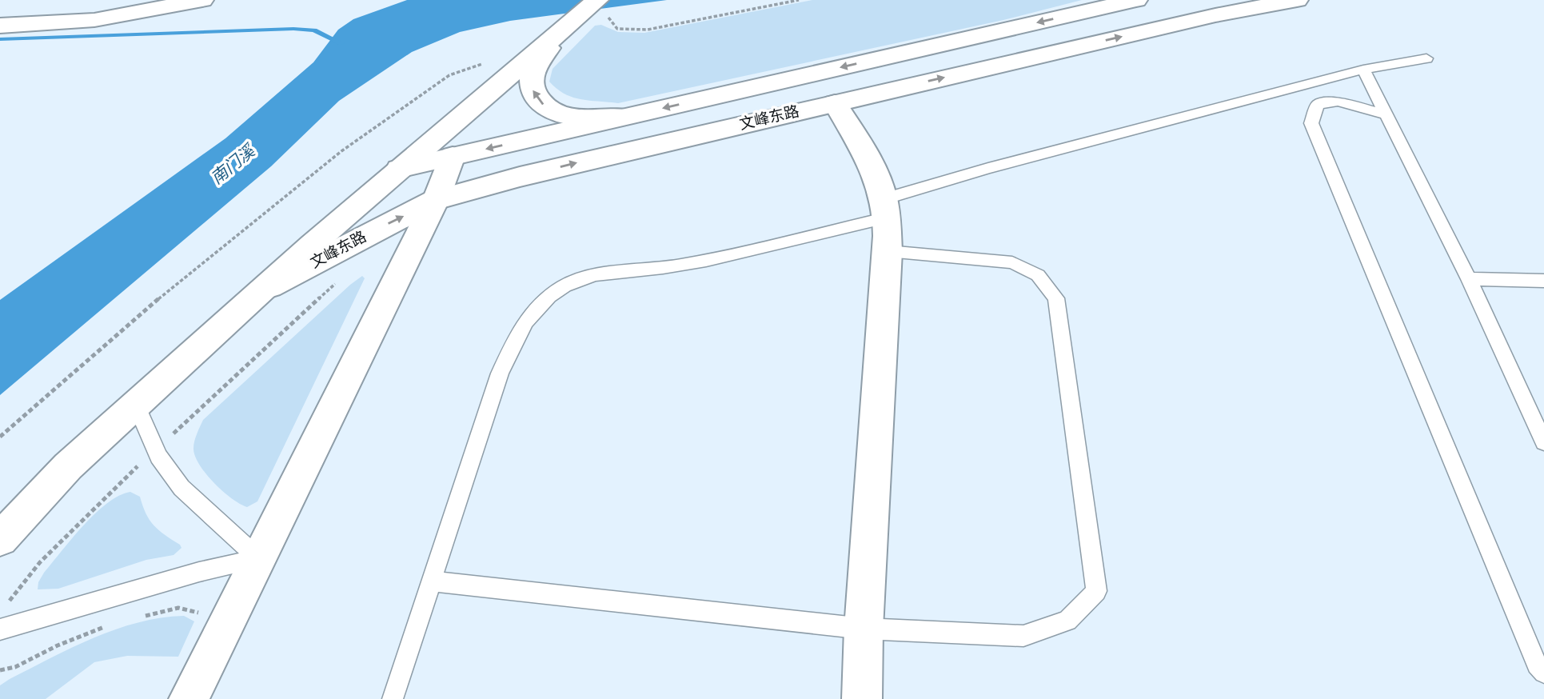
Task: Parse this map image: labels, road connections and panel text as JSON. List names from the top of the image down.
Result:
{
  "streets": {
    "street": ["文峰东路"]
  },
  "water": ["南门溪"]
}
